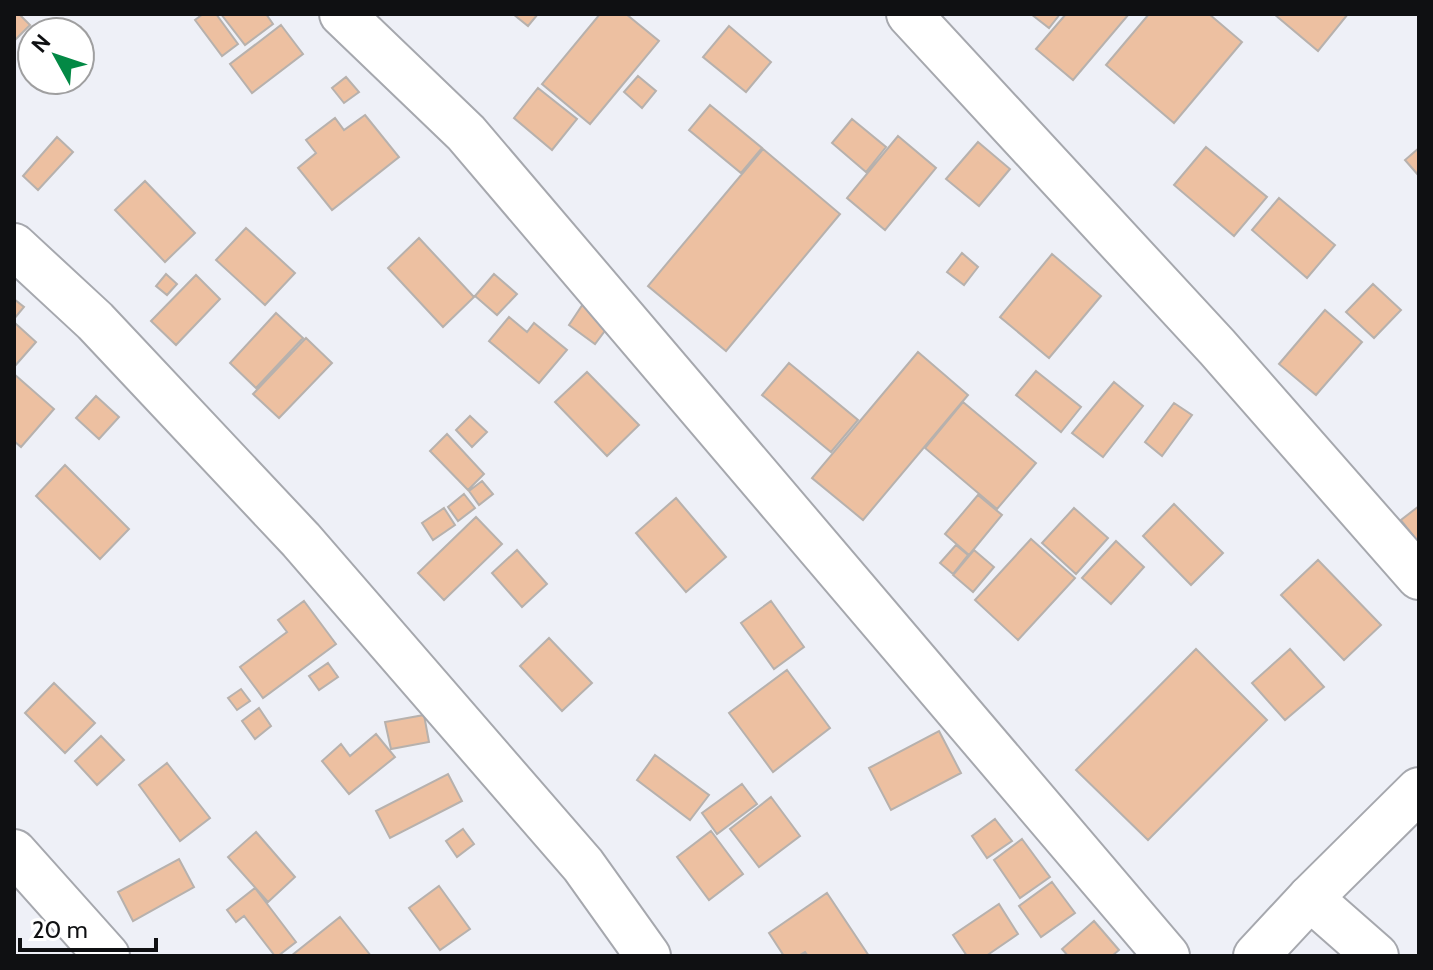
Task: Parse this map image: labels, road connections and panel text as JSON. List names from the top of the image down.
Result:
{
  "scale_bar": "20 m",
  "north": "top left"
}
